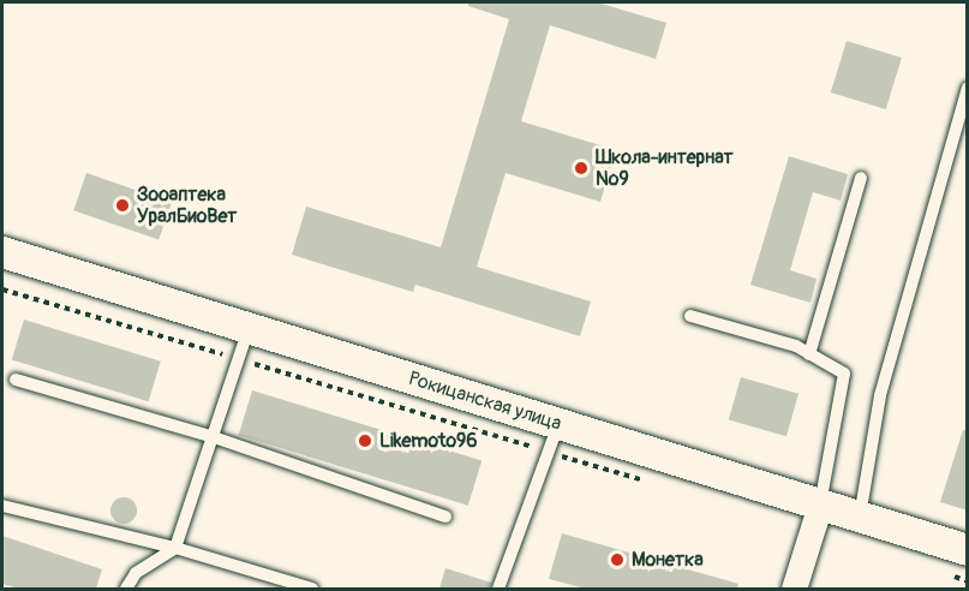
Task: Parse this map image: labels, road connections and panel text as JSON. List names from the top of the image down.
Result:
{
  "streets": {
    "street": ["Рокицанская улица"]
  },
  "places": [
    "Школа-интернат №9",
    "Зооаптека УралБиоВет",
    "Likemoto96",
    "Монетка"
  ]
}
